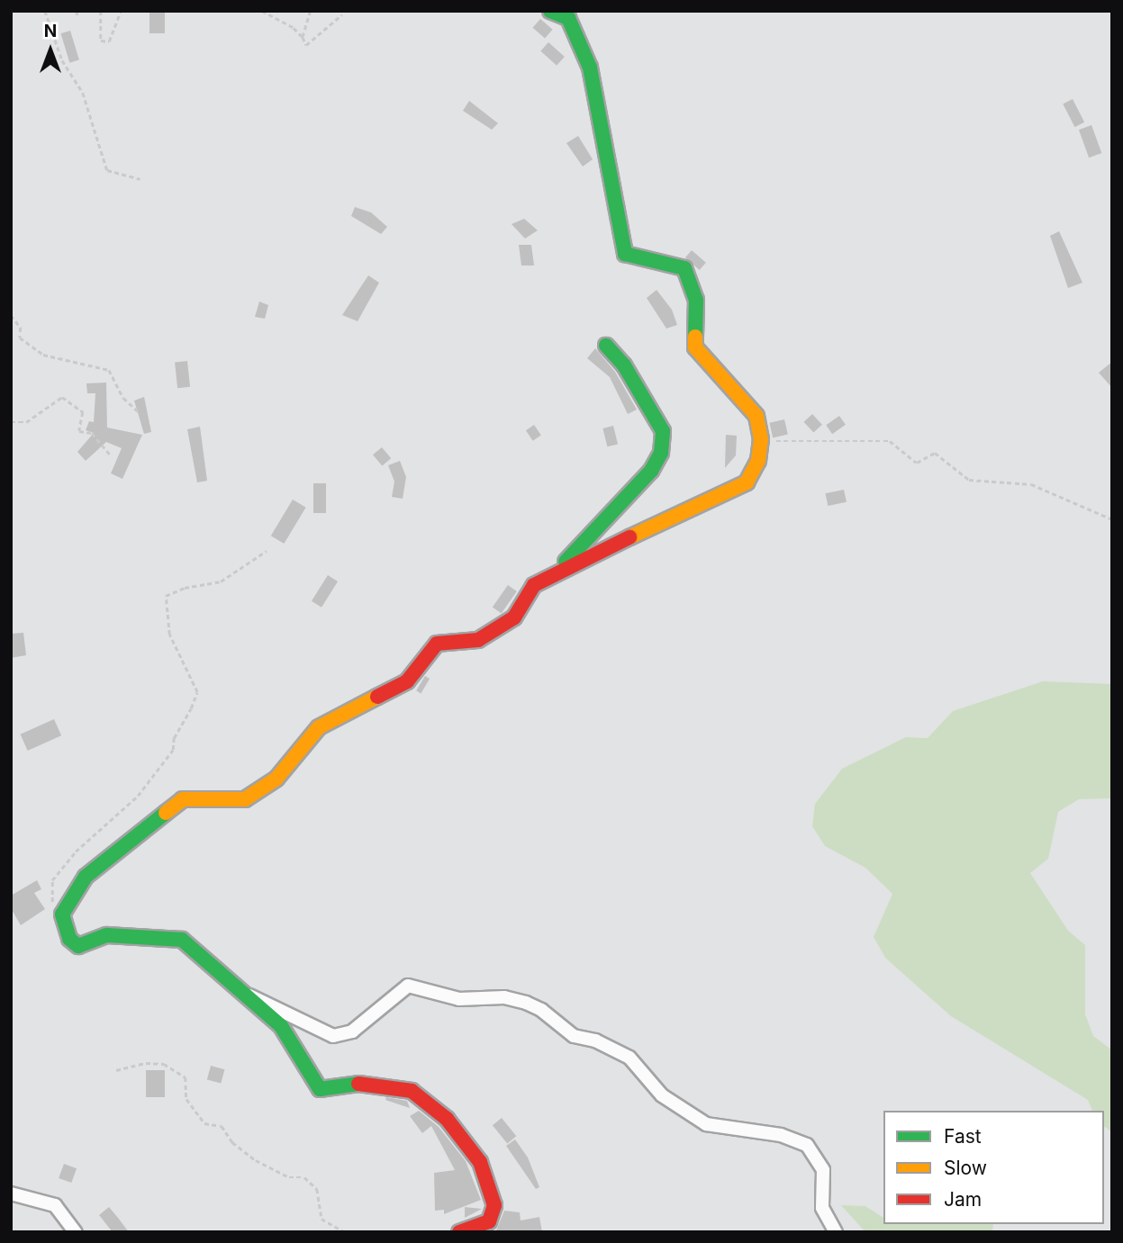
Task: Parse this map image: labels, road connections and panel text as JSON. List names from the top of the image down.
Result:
{
  "legend": ["Fast", "Slow", "Jam"],
  "north": "top"
}
